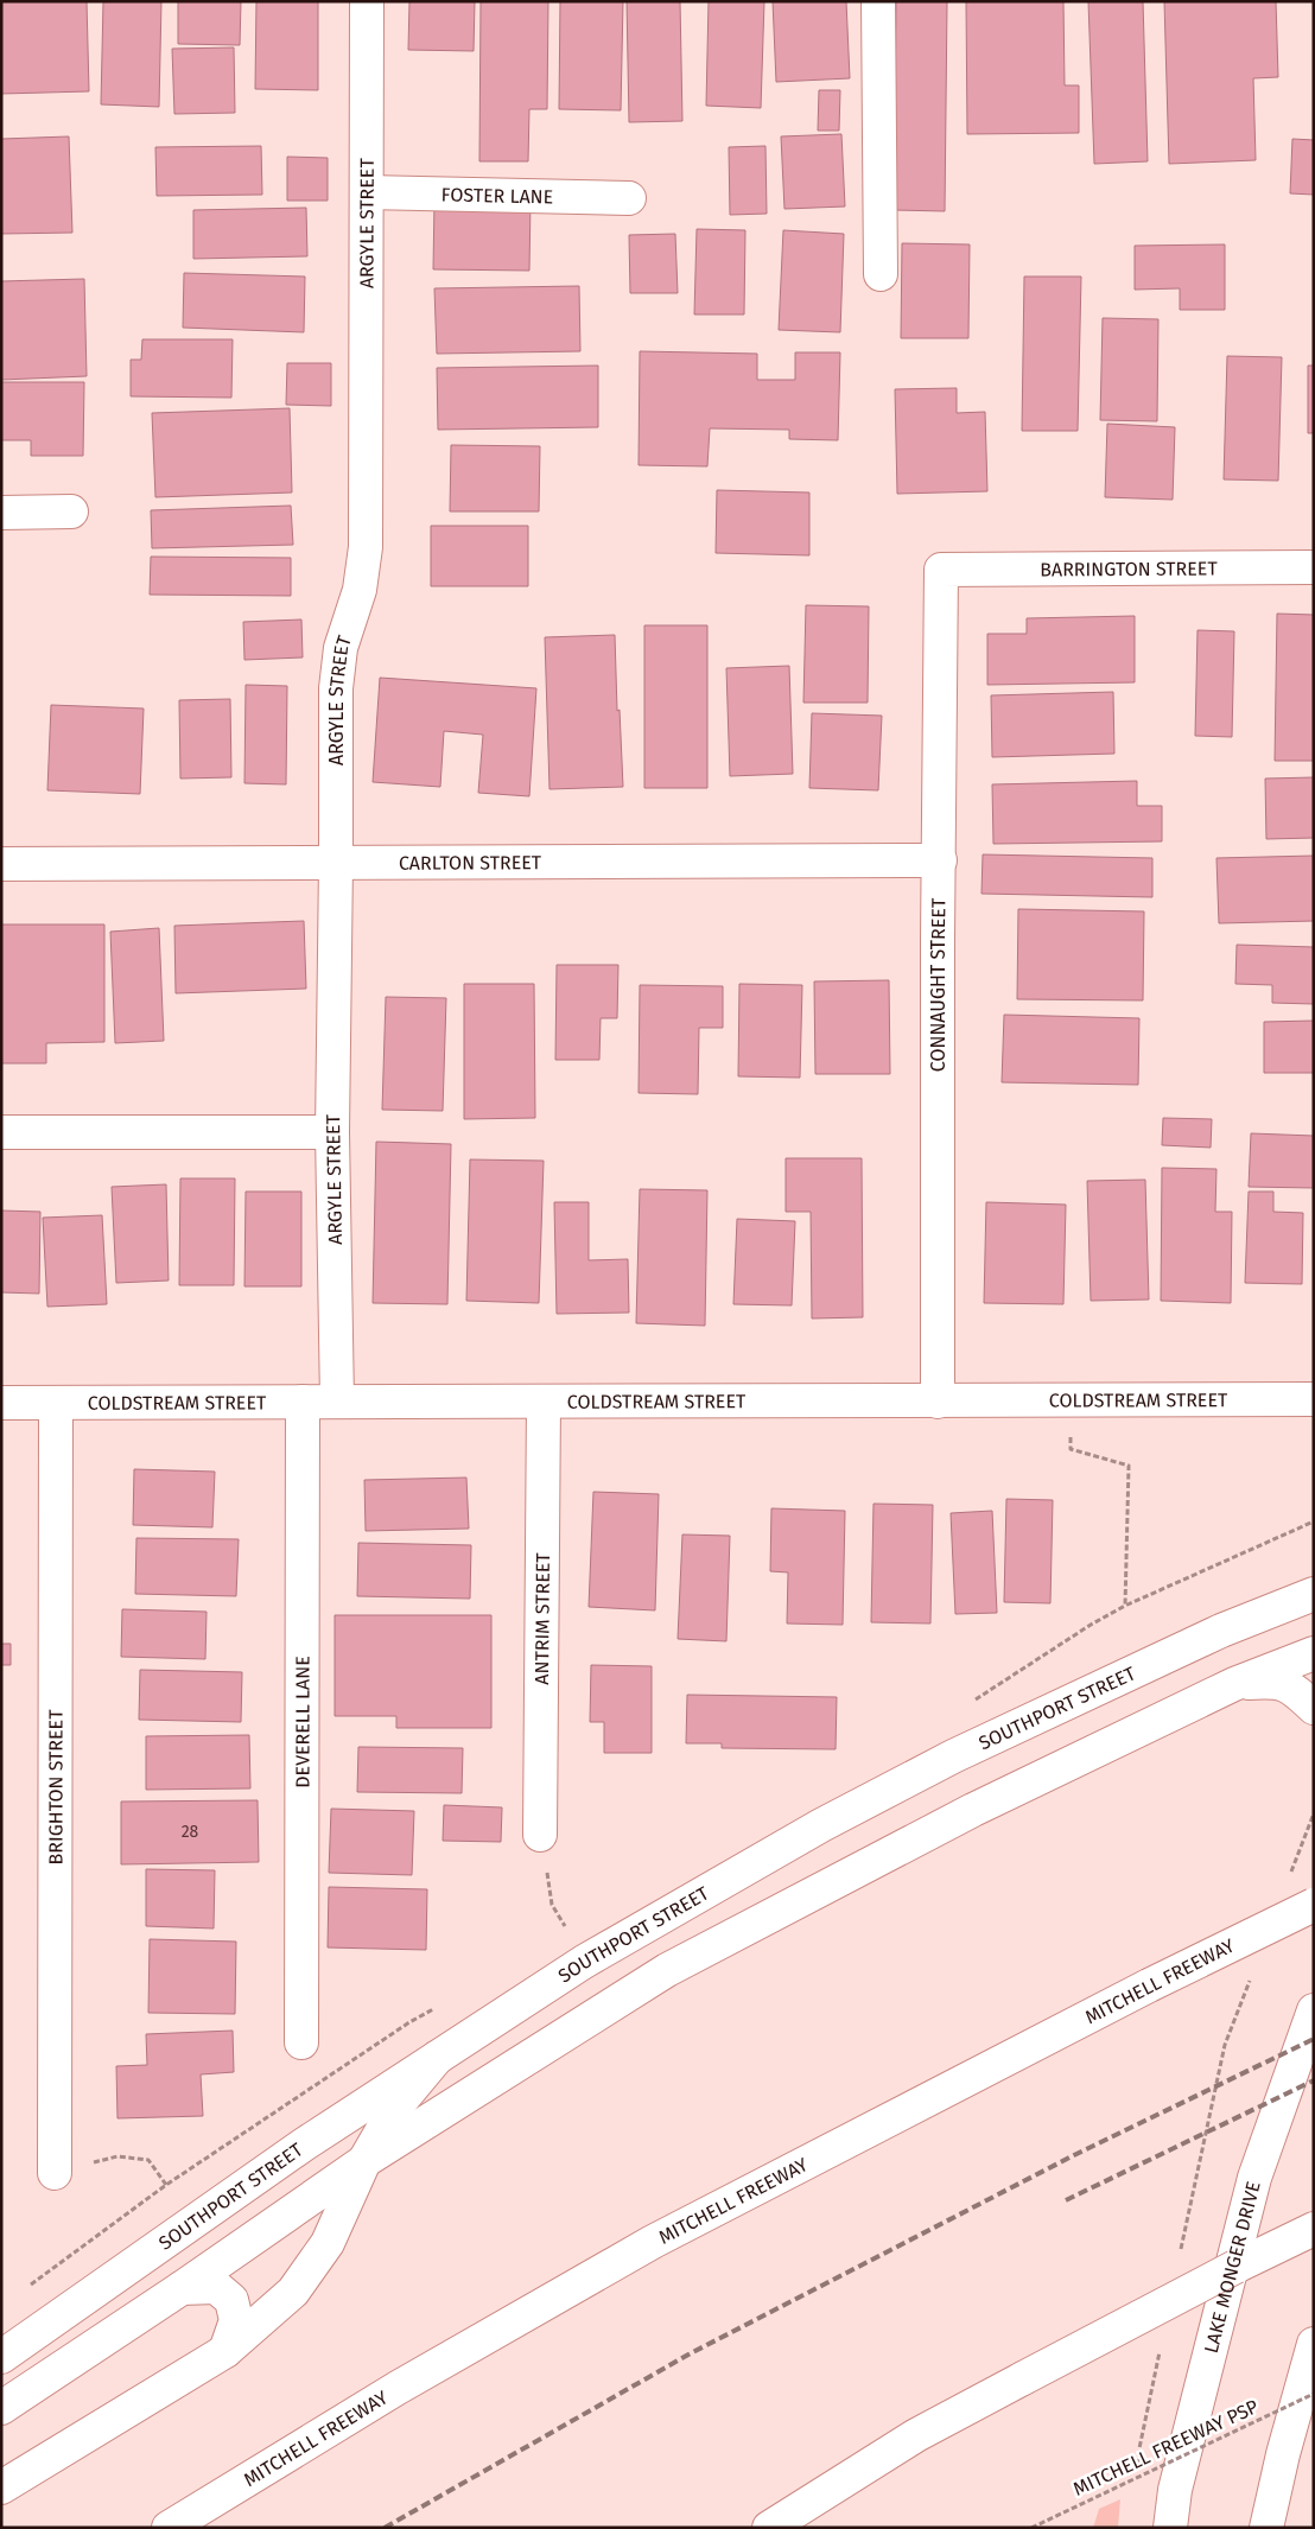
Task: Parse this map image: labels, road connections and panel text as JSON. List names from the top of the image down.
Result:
{
  "streets": {
    "main road": [
      "FOSTER LANE",
      "ARGYLE STREET",
      "BARRINGTON STREET",
      "CARLTON STREET",
      "CONNAUGHT STREET",
      "COLDSTREAM STREET",
      "ANTRIM STREET",
      "SOUTHPORT STREET",
      "DEVERELL LANE",
      "BRIGHTON STREET",
      "MITCHELL FREEWAY",
      "LAKE MONGER DRIVE"
    ],
    "path": ["MITCHELL FREEWAY PSP"]
  },
  "crossings": [
    ["FOSTER LANE", "ARGYLE STREET"],
    ["ARGYLE STREET", "CARLTON STREET"],
    ["ARGYLE STREET", "COLDSTREAM STREET"],
    ["BARRINGTON STREET", "CONNAUGHT STREET"],
    ["CARLTON STREET", "CONNAUGHT STREET"],
    ["CONNAUGHT STREET", "COLDSTREAM STREET"],
    ["COLDSTREAM STREET", "ANTRIM STREET"],
    ["COLDSTREAM STREET", "DEVERELL LANE"],
    ["COLDSTREAM STREET", "BRIGHTON STREET"]
  ],
  "house_numbers": ["28"]
}
